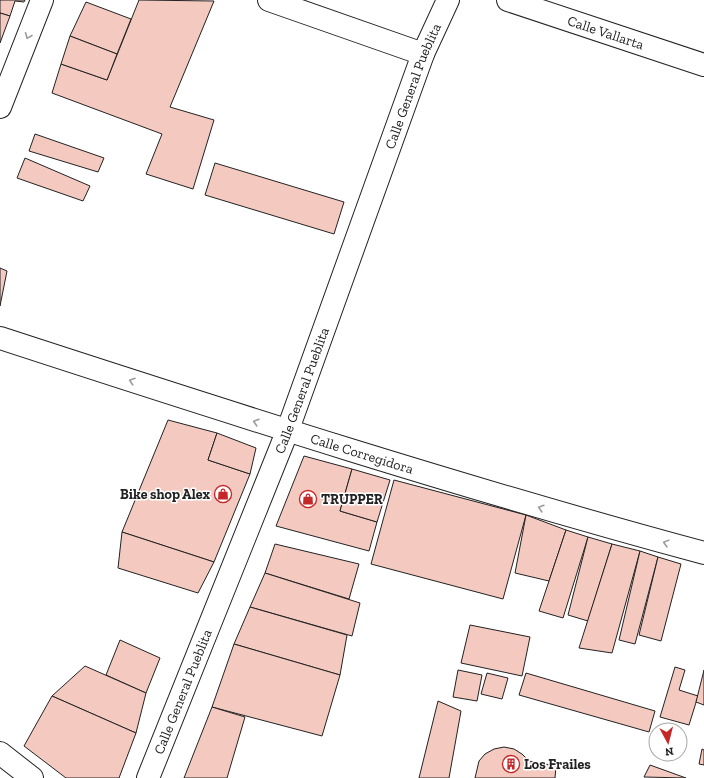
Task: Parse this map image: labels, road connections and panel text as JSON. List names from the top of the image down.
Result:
{
  "streets": {
    "street": ["Calle Vallarta", "Calle General Pueblita", "Calle Corregidora"]
  },
  "crossings": [
    ["Calle General Pueblita", "Calle Corregidora"]
  ],
  "one_way": ["Calle Corregidora"],
  "places": {
    "shop": ["Bike shop Alex", "TRUPPER"],
    "building": ["Los Frailes"]
  },
  "north": "bottom"
}
